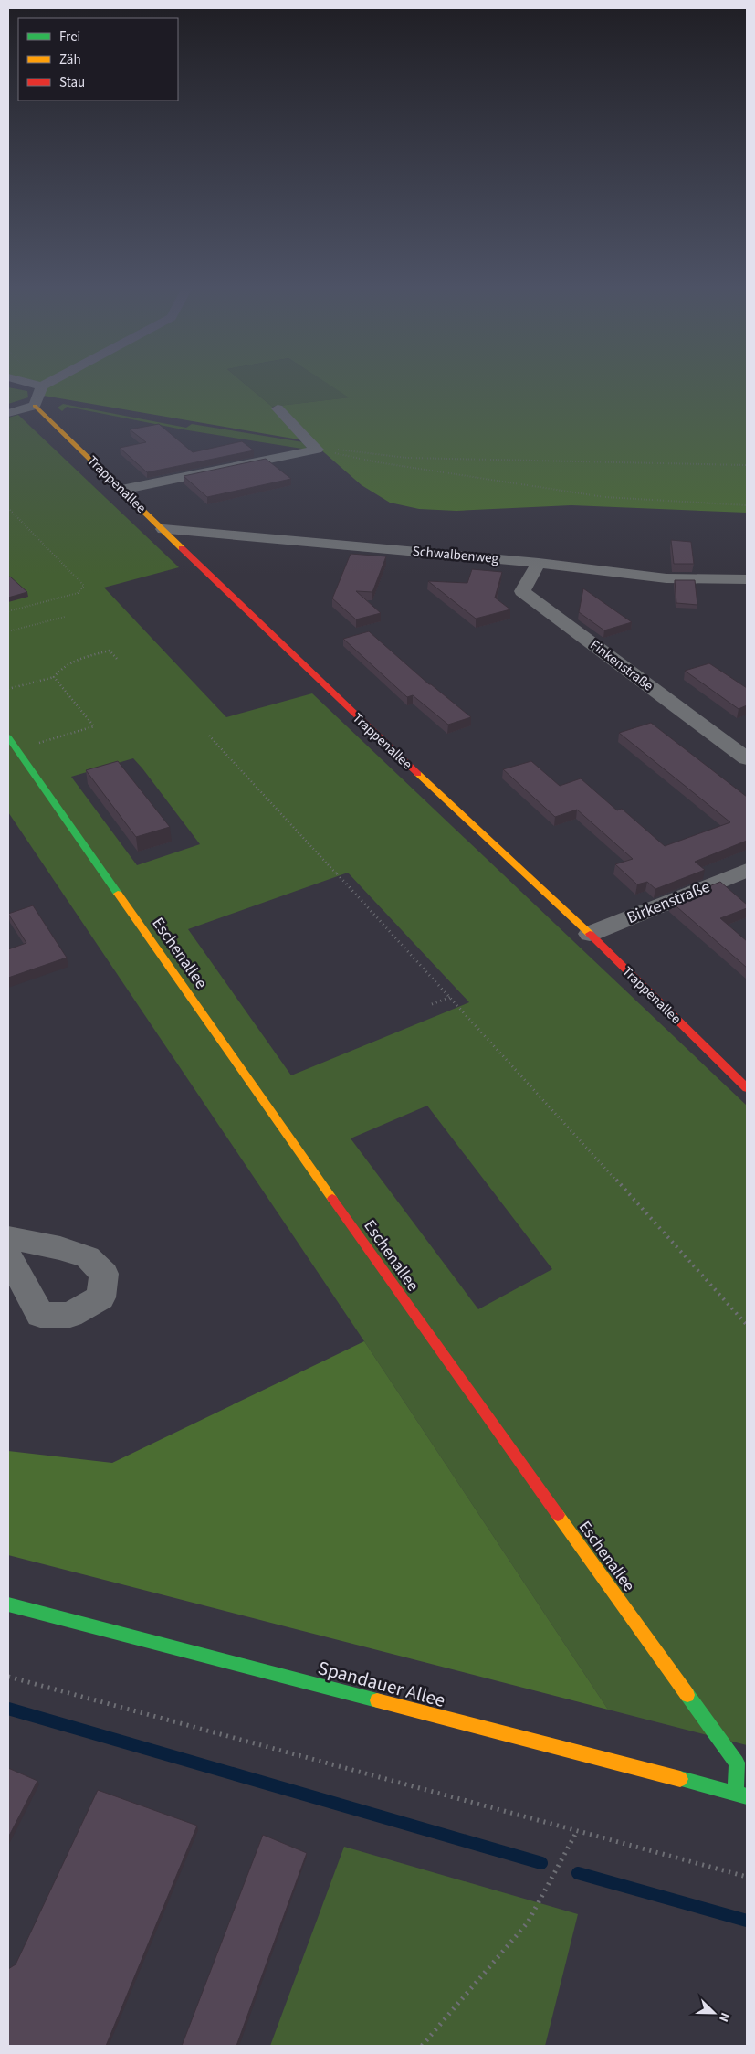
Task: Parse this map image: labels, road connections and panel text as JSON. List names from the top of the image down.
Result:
{
  "streets": {
    "street": [
      "Trappenallee",
      "Schwalbenweg",
      "Finkenstraße",
      "Birkenstraße",
      "Eschenallee",
      "Spandauer Allee"
    ]
  },
  "crossings": [
    ["Trappenallee", "Schwalbenweg"],
    ["Trappenallee", "Birkenstraße"],
    ["Schwalbenweg", "Finkenstraße"],
    ["Eschenallee", "Spandauer Allee"]
  ],
  "legend": ["Frei", "Zäh", "Stau"],
  "north": "bottom right"
}
